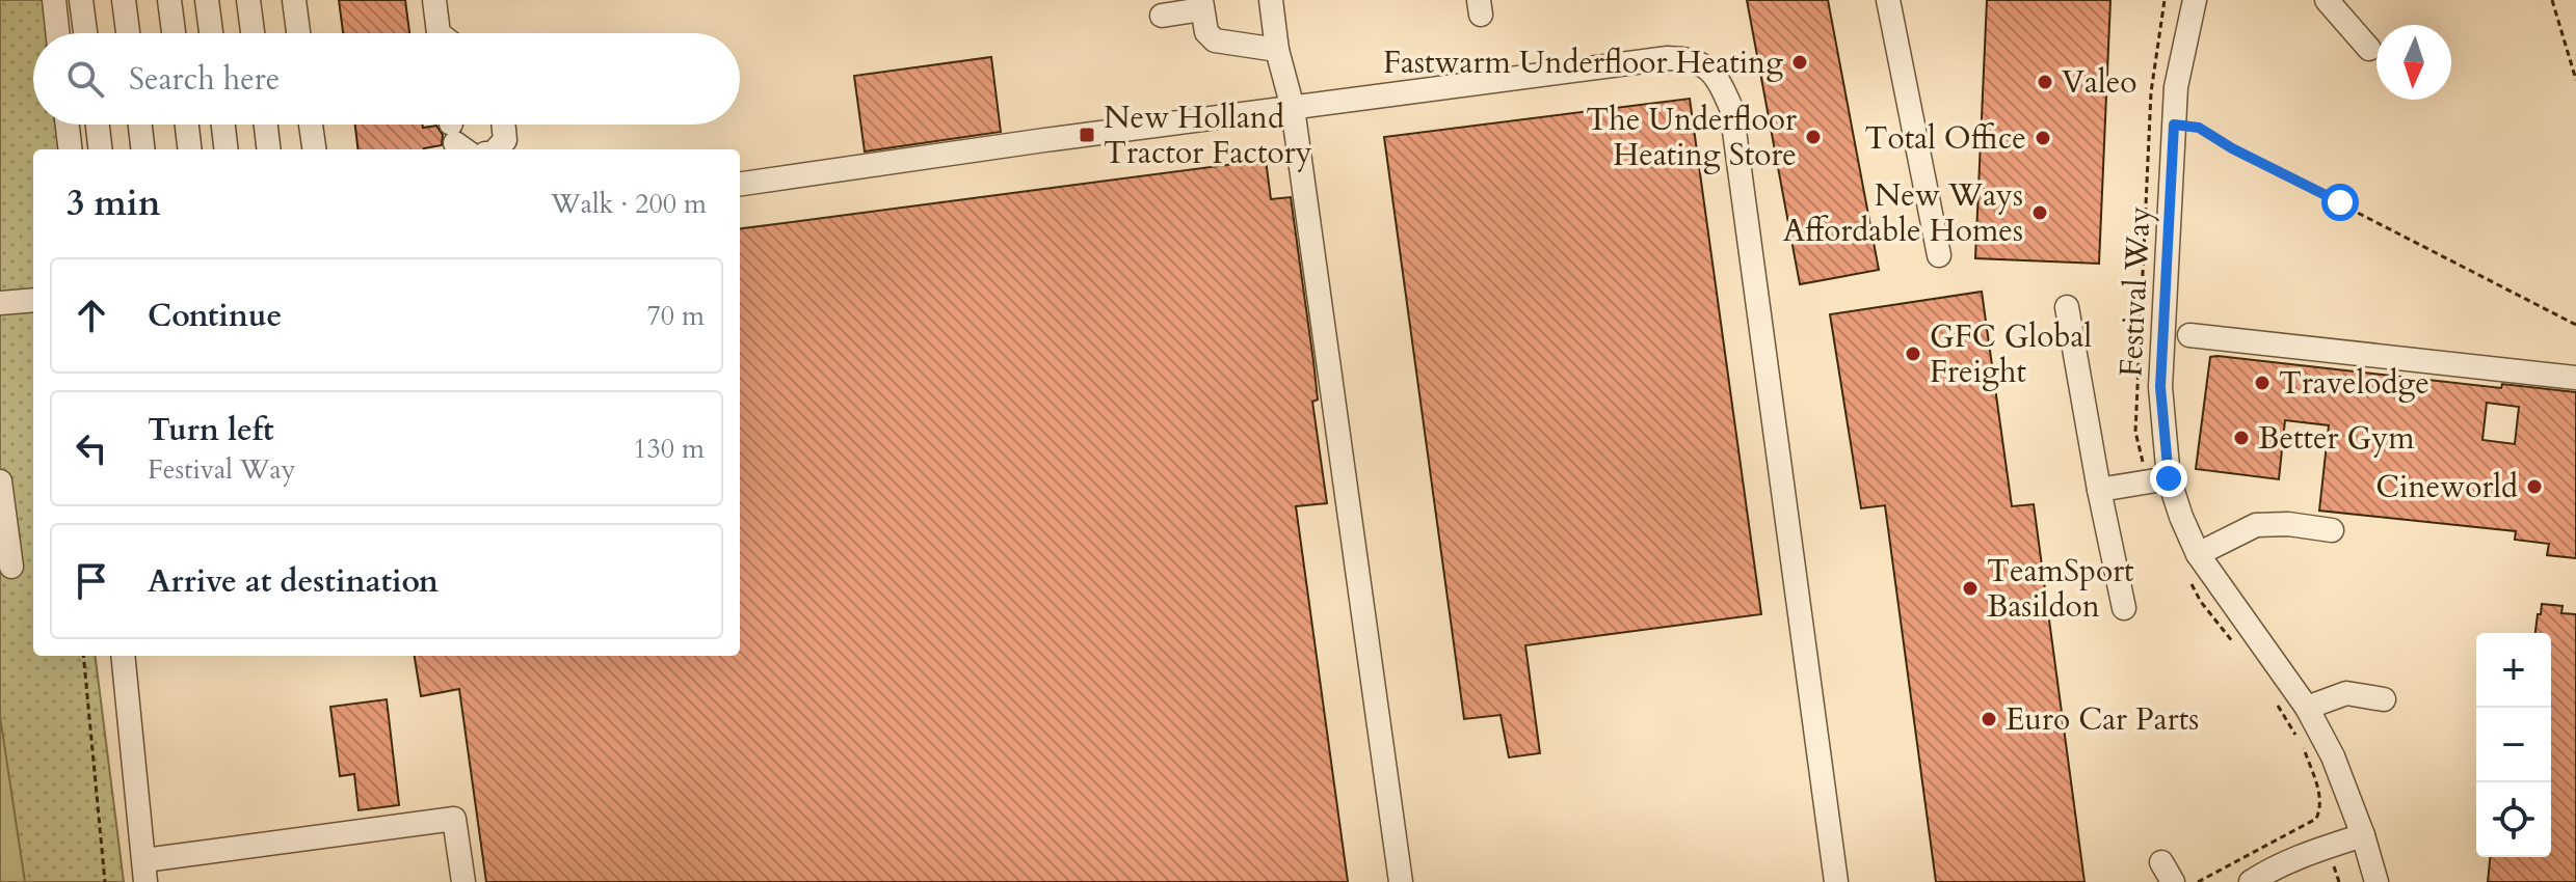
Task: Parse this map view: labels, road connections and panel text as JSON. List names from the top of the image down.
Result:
{
  "streets": {
    "street": ["Festival Way"]
  },
  "places": {
    "other": [
      "Fastwarm Underfloor Heating",
      "Valeo",
      "The Underfloor Heating Store",
      "Total Office",
      "New Ways Affordable Homes",
      "GFC Global Freight",
      "Travelodge",
      "Better Gym",
      "Cineworld",
      "TeamSport Basildon",
      "Euro Car Parts"
    ],
    "transit": ["New Holland Tractor Factory"]
  },
  "north": "bottom",
  "page": {
    "search": "Search here",
    "heading": ["3 min", "Walk · 200 m"],
    "list": [
      ["Continue", "70 m"],
      ["Turn left", "Festival Way", "130 m"],
      "Arrive at destination"
    ],
    "map_buttons": ["+", "−"]
  }
}
